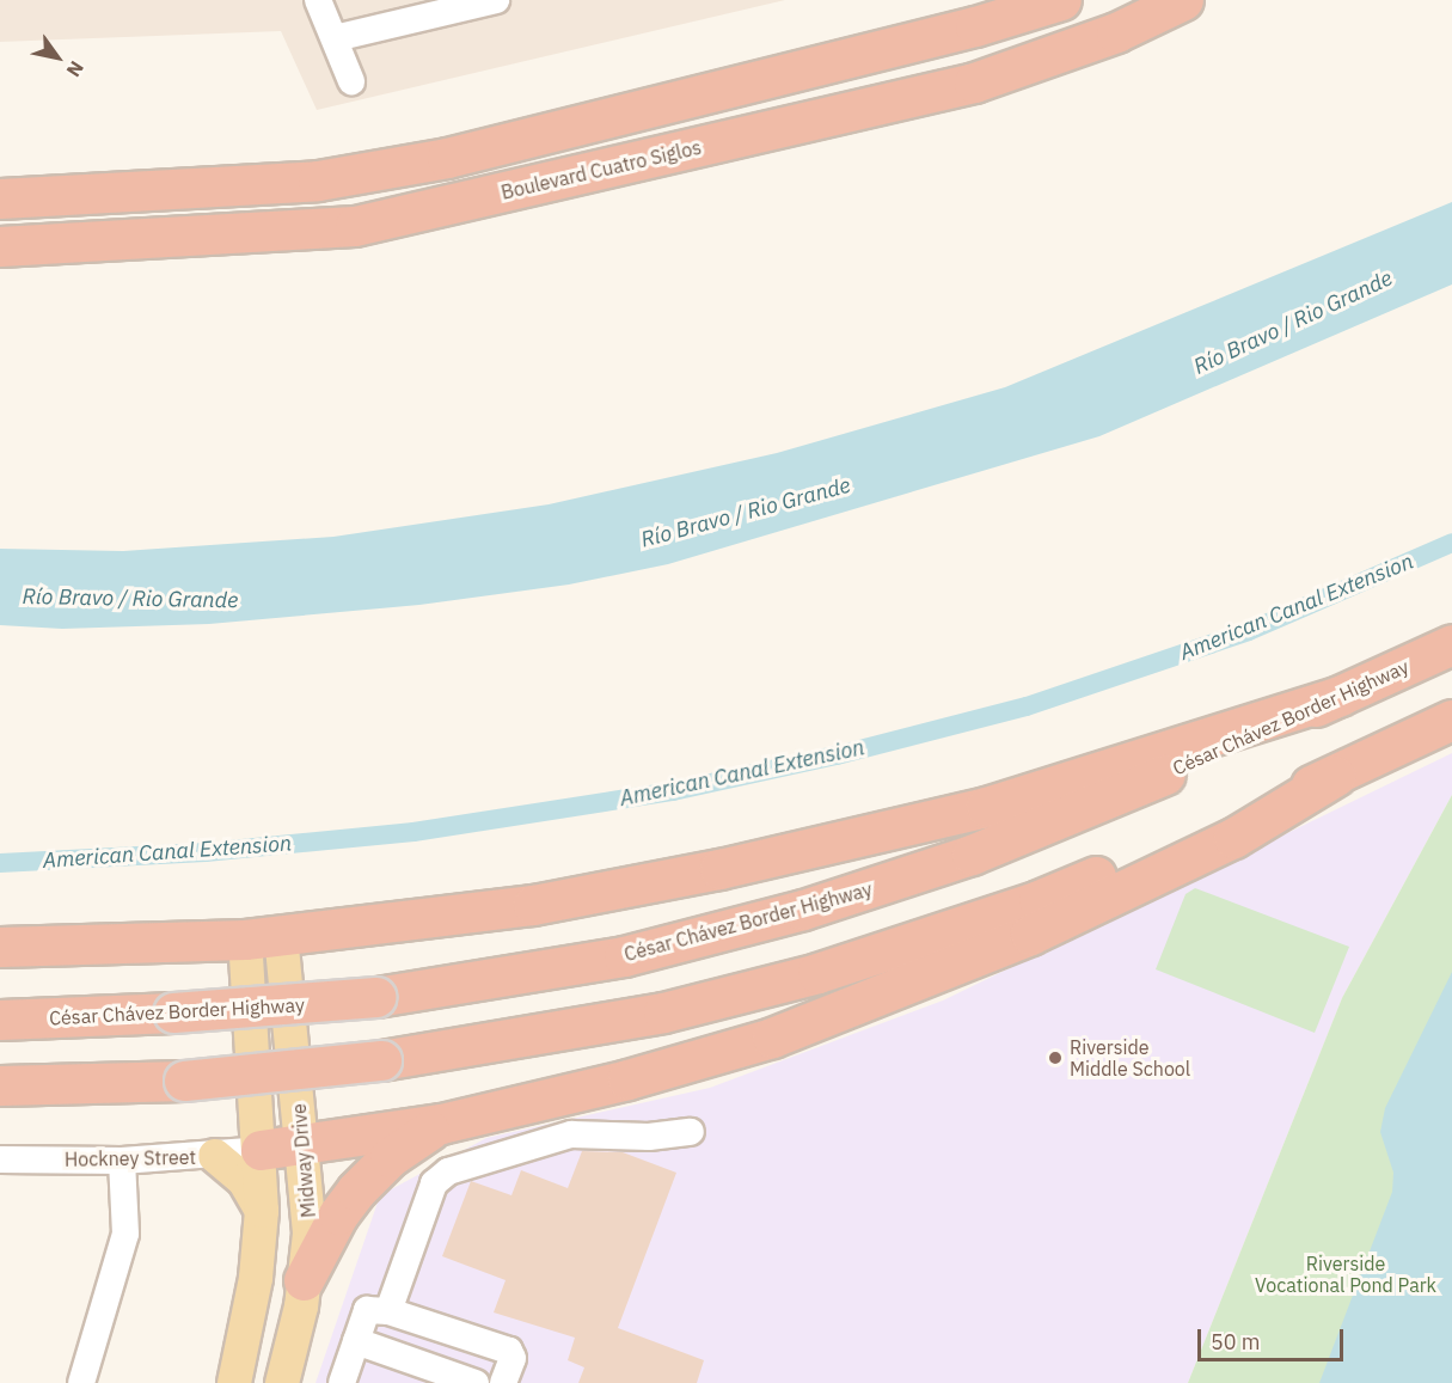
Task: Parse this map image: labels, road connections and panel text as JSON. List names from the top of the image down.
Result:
{
  "streets": {
    "highway": ["Boulevard Cuatro Siglos", "César Chávez Border Highway"],
    "main road": ["Midway Drive"],
    "street": ["Hockney Street"]
  },
  "water": ["Río Bravo / Rio Grande", "American Canal Extension"],
  "parks": ["Riverside Vocational Pond Park"],
  "places": ["Riverside Middle School"],
  "scale_bar": "50 m",
  "north": "bottom right"
}
